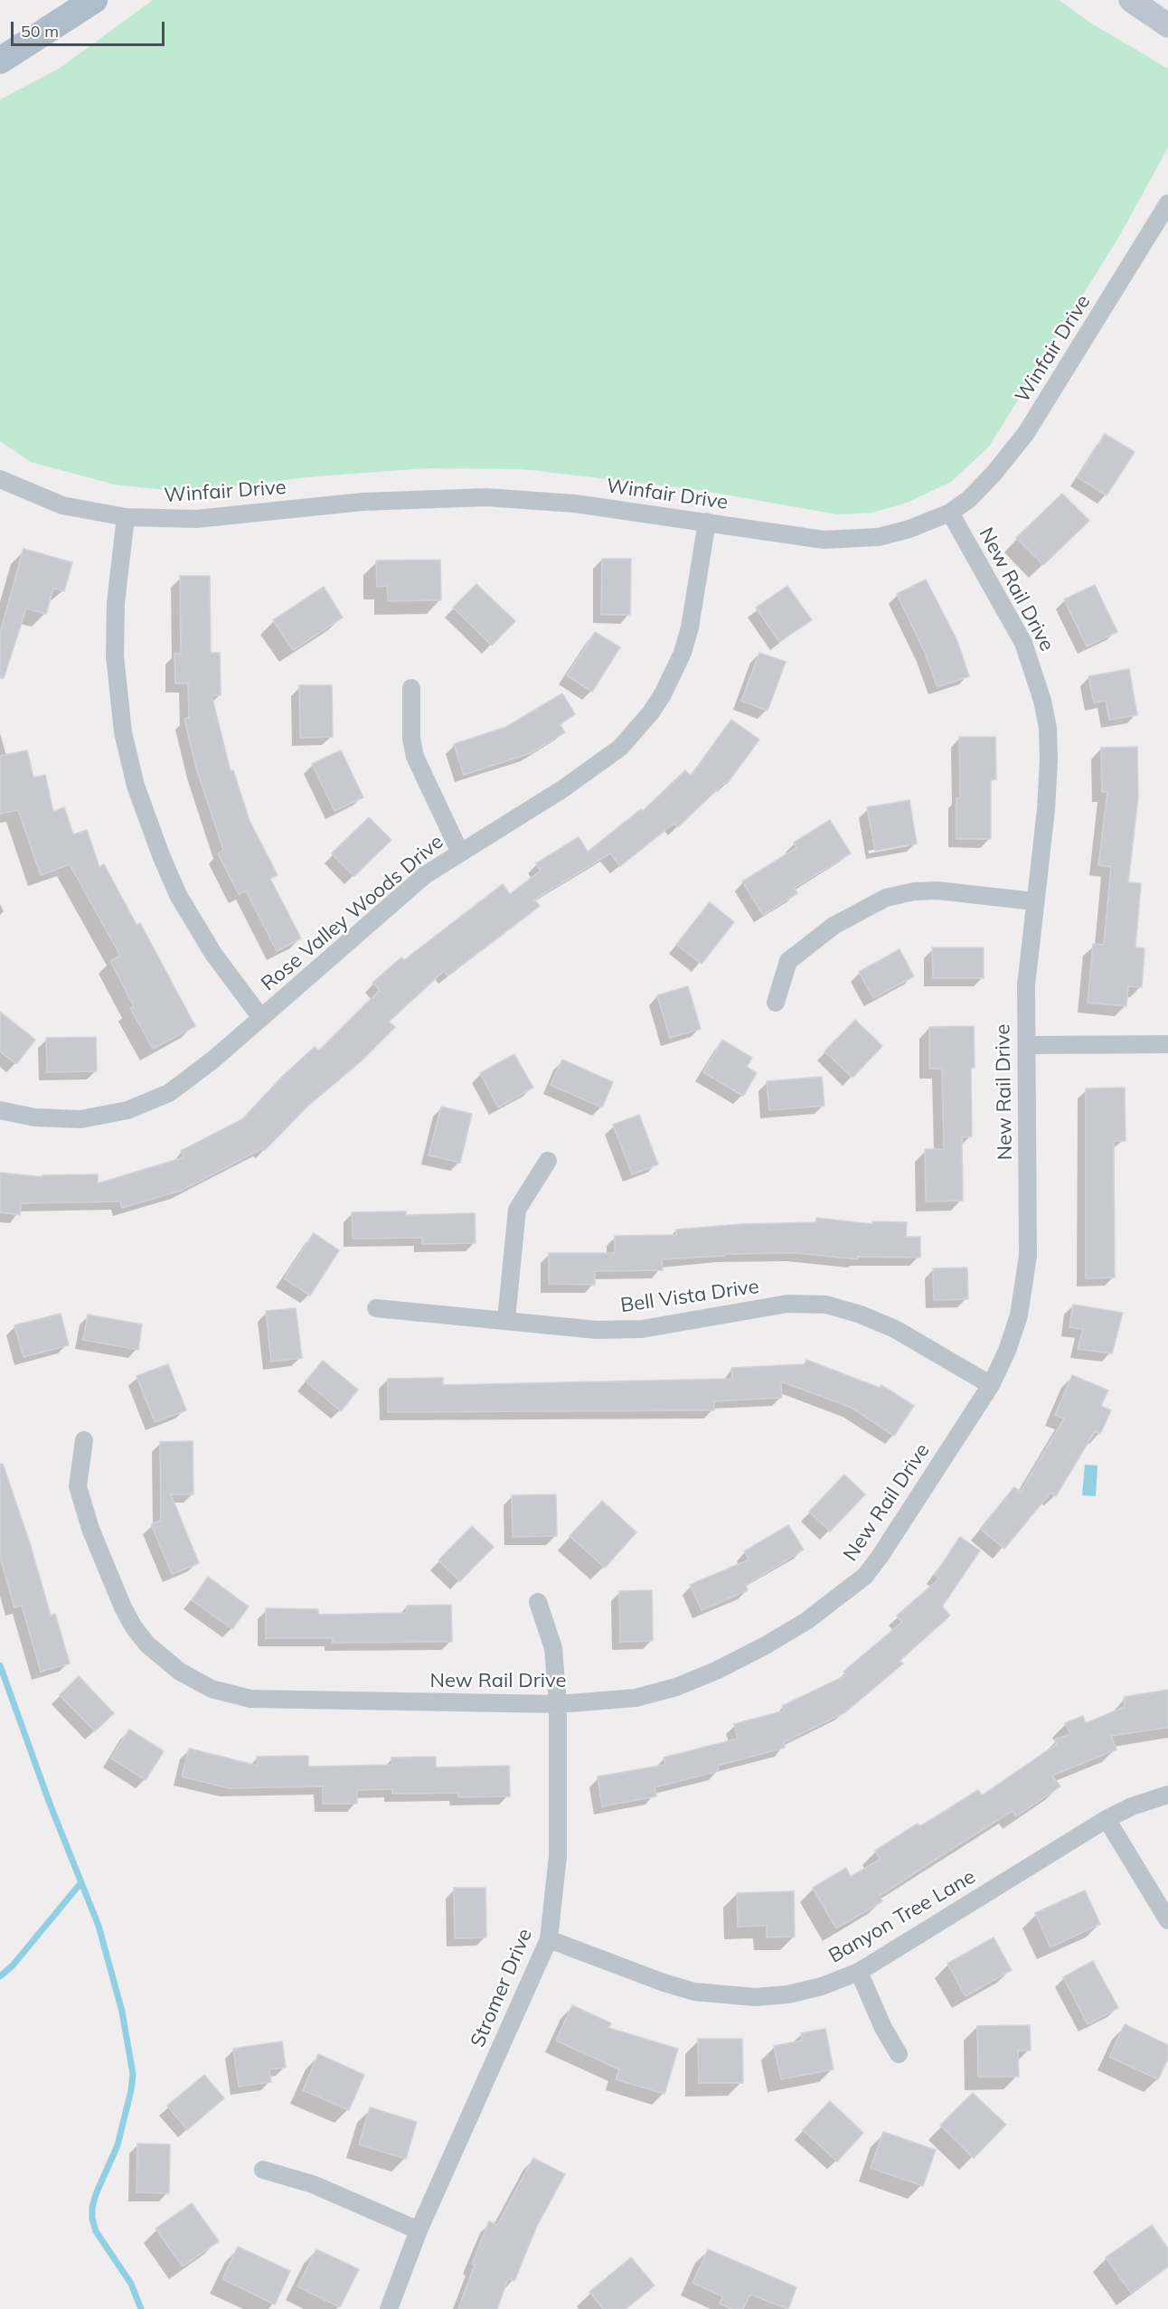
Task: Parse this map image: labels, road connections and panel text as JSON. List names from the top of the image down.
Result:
{
  "streets": {
    "street": [
      "Winfair Drive",
      "New Rail Drive",
      "Rose Valley Woods Drive",
      "Bell Vista Drive",
      "Banyon Tree Lane",
      "Stromer Drive"
    ]
  },
  "crossings": [
    ["Winfair Drive", "New Rail Drive"],
    ["Winfair Drive", "Rose Valley Woods Drive"],
    ["New Rail Drive", "Bell Vista Drive"],
    ["New Rail Drive", "Stromer Drive"],
    ["Banyon Tree Lane", "Stromer Drive"]
  ],
  "scale_bar": "50 m"
}
